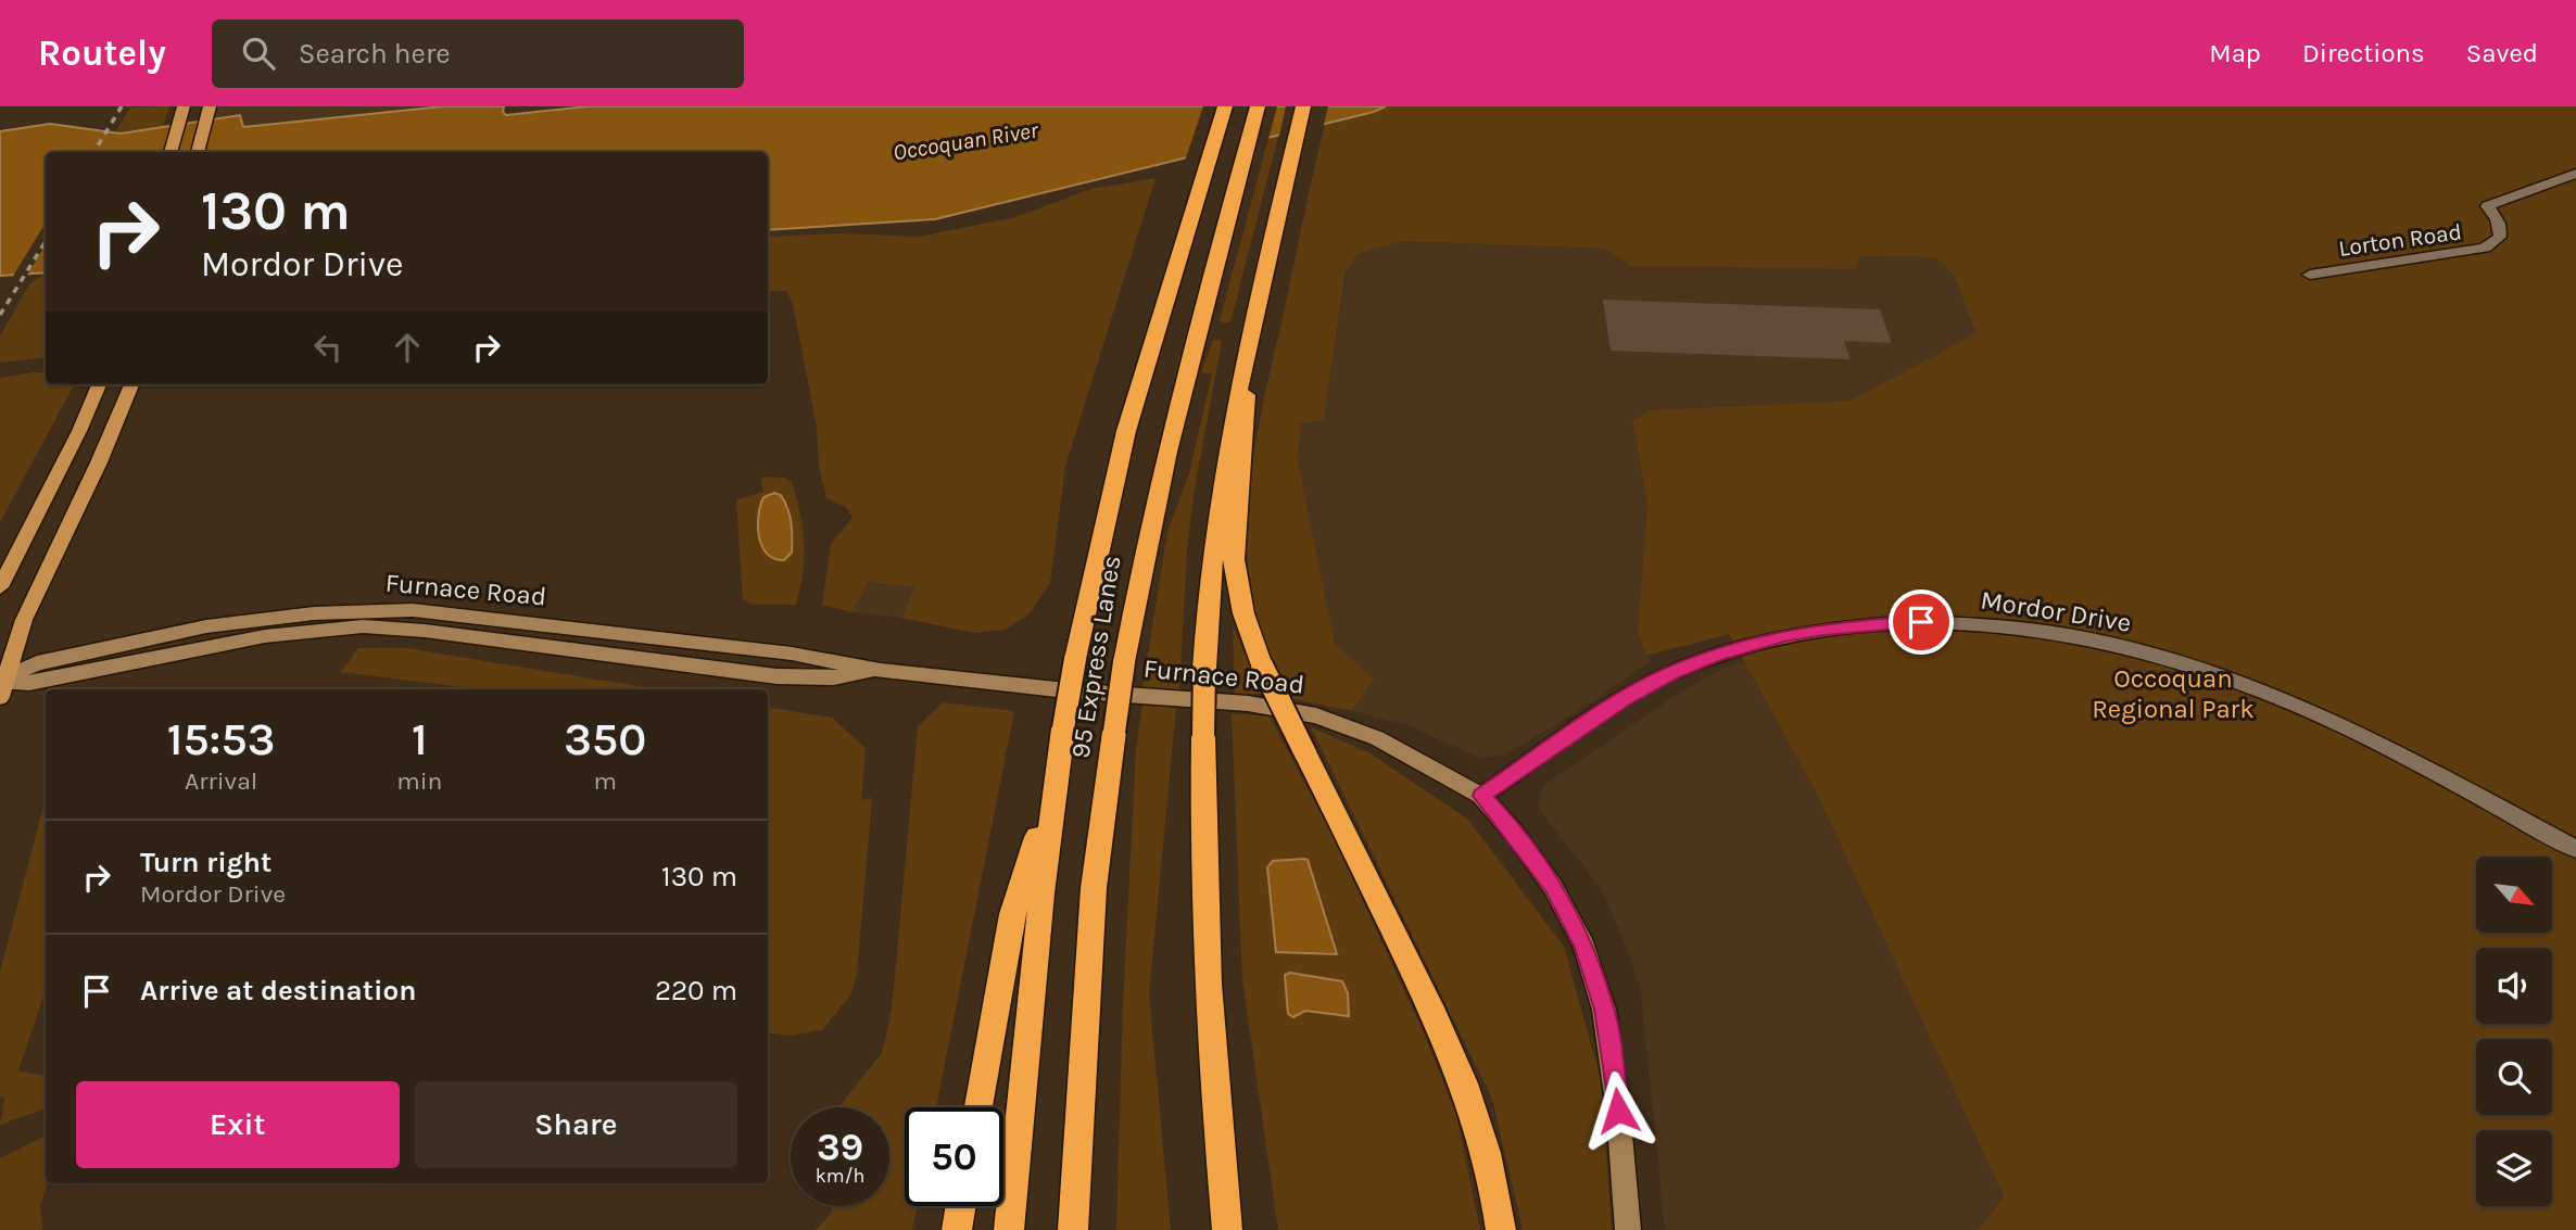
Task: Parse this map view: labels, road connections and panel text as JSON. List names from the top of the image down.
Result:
{
  "streets": {
    "highway": ["95 Express Lanes"],
    "main road": ["Furnace Road"],
    "street": ["Lorton Road", "Mordor Drive"]
  },
  "crossings": [
    ["Furnace Road", "Mordor Drive"]
  ],
  "water": ["Occoquan River"],
  "parks": ["Occoquan Regional Park"],
  "north": "bottom right",
  "page": {
    "header": "Routely",
    "search": "Search here",
    "nav": ["Map", "Directions", "Saved"],
    "turn": ["130 m", "Mordor Drive"],
    "eta": [
      "15:53",
      "Arrival",
      "1",
      "min",
      "350",
      "m"
    ],
    "list": [
      {
        "name": "Turn right",
        "note": "Mordor Drive",
        "value": "130 m"
      },
      {
        "name": "Arrive at destination",
        "value": "220 m"
      }
    ],
    "buttons": ["Exit", "Share"],
    "speed": "39 km/h",
    "limit": "50"
  }
}
